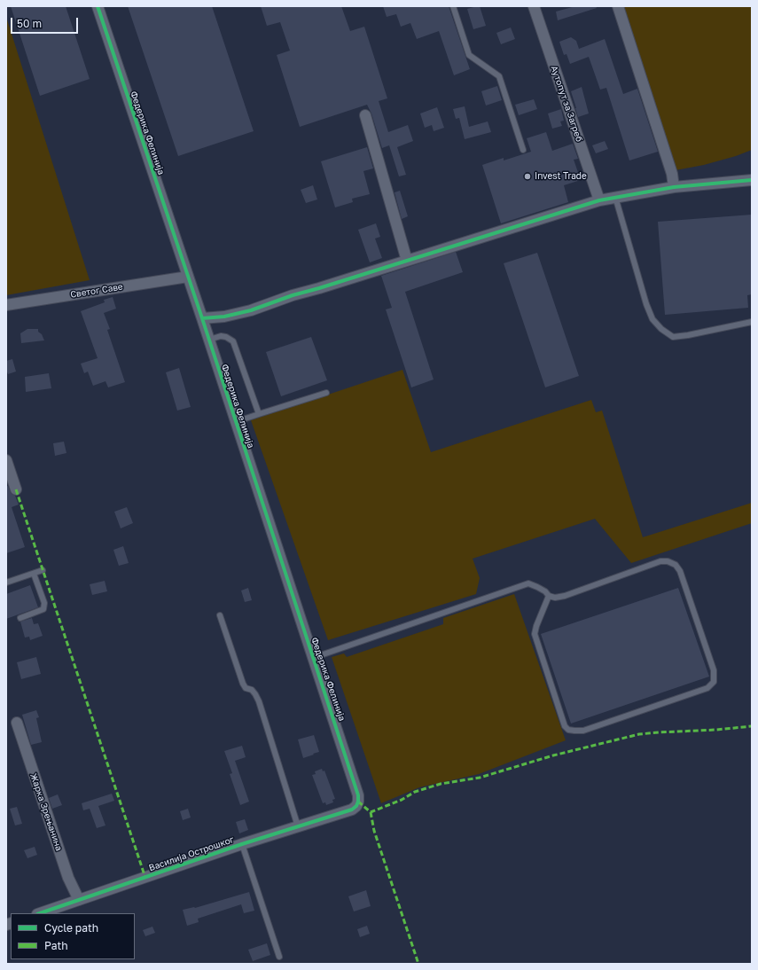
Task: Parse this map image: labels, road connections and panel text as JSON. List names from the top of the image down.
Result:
{
  "streets": {
    "street": [
      "Аутопут за Загреб",
      "Федерика Фелинија",
      "Светог Саве",
      "Жарка Зрењанина",
      "Василија Острошког"
    ]
  },
  "crossings": [
    ["Федерика Фелинија", "Светог Саве"],
    ["Федерика Фелинија", "Василија Острошког"],
    ["Жарка Зрењанина", "Василија Острошког"]
  ],
  "places": ["Invest Trade"],
  "legend": ["Cycle path", "Path"],
  "scale_bar": "50 m"
}
